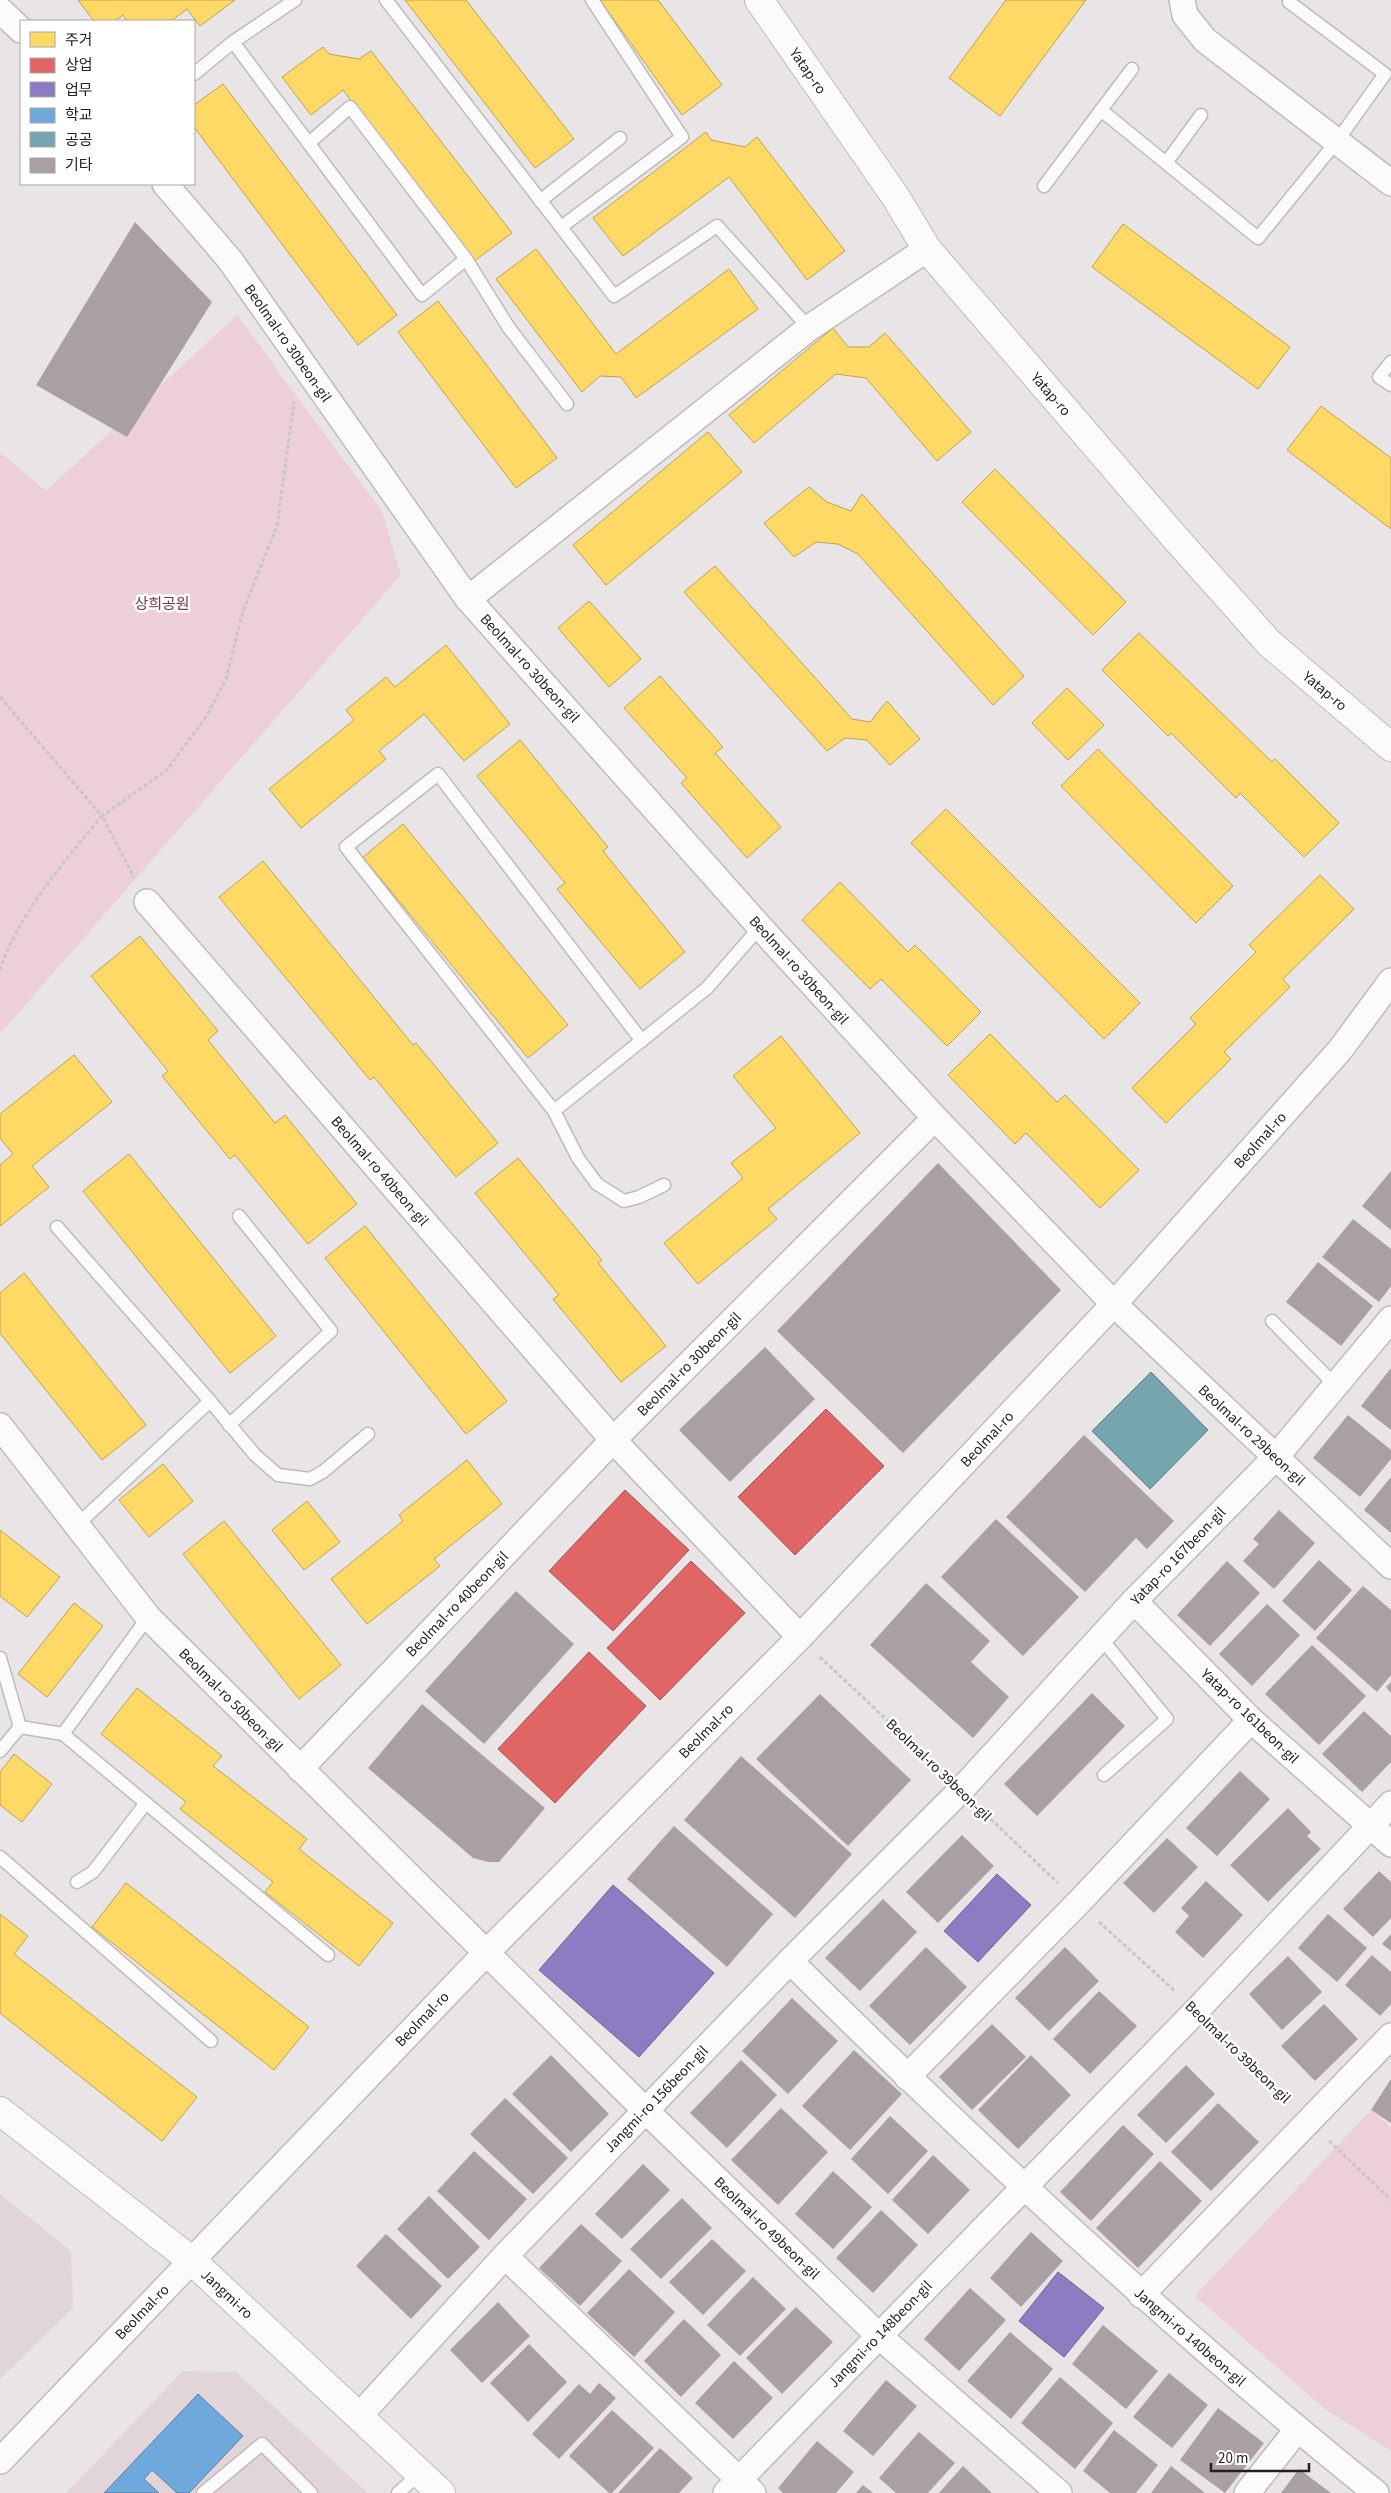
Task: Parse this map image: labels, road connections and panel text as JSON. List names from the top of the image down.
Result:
{
  "streets": {
    "street": [
      "Yatap-ro",
      "Beolmal-ro 30beon-gil",
      "Beolmal-ro",
      "Beolmal-ro 40beon-gil",
      "Beolmal-ro 29beon-gil",
      "Yatap-ro 167beon-gil",
      "Beolmal-ro 50beon-gil",
      "Yatap-ro 161beon-gil",
      "Jangmi-ro 156beon-gil",
      "Beolmal-ro 49beon-gil",
      "Jangmi-ro",
      "Jangmi-ro 148beon-gil",
      "Jangmi-ro 140beon-gil"
    ],
    "path": ["Beolmal-ro 39beon-gil"]
  },
  "crossings": [
    ["Beolmal-ro 30beon-gil", "Beolmal-ro"],
    ["Beolmal-ro 30beon-gil", "Beolmal-ro 40beon-gil"],
    ["Beolmal-ro 30beon-gil", "Beolmal-ro 29beon-gil"],
    ["Beolmal-ro", "Beolmal-ro 40beon-gil"],
    ["Beolmal-ro", "Beolmal-ro 29beon-gil"],
    ["Beolmal-ro", "Beolmal-ro 50beon-gil"],
    ["Beolmal-ro", "Beolmal-ro 39beon-gil"],
    ["Beolmal-ro", "Beolmal-ro 49beon-gil"],
    ["Beolmal-ro", "Jangmi-ro"],
    ["Beolmal-ro 40beon-gil", "Beolmal-ro 50beon-gil"],
    ["Beolmal-ro 40beon-gil", "Beolmal-ro 39beon-gil"],
    ["Beolmal-ro 29beon-gil", "Yatap-ro 167beon-gil"],
    ["Yatap-ro 167beon-gil", "Yatap-ro 161beon-gil"],
    ["Yatap-ro 167beon-gil", "Beolmal-ro 39beon-gil"],
    ["Yatap-ro 167beon-gil", "Jangmi-ro 156beon-gil"],
    ["Beolmal-ro 50beon-gil", "Beolmal-ro 49beon-gil"],
    ["Beolmal-ro 39beon-gil", "Jangmi-ro 156beon-gil"],
    ["Beolmal-ro 39beon-gil", "Jangmi-ro 148beon-gil"],
    ["Jangmi-ro 156beon-gil", "Beolmal-ro 49beon-gil"],
    ["Jangmi-ro 156beon-gil", "Jangmi-ro"],
    ["Jangmi-ro 156beon-gil", "Jangmi-ro 148beon-gil"],
    ["Beolmal-ro 49beon-gil", "Jangmi-ro 148beon-gil"],
    ["Jangmi-ro 148beon-gil", "Jangmi-ro 140beon-gil"]
  ],
  "parks": ["상희공원"],
  "legend": [
    "주거",
    "상업",
    "업무",
    "학교",
    "공공",
    "기타"
  ],
  "scale_bar": "20 m"
}
